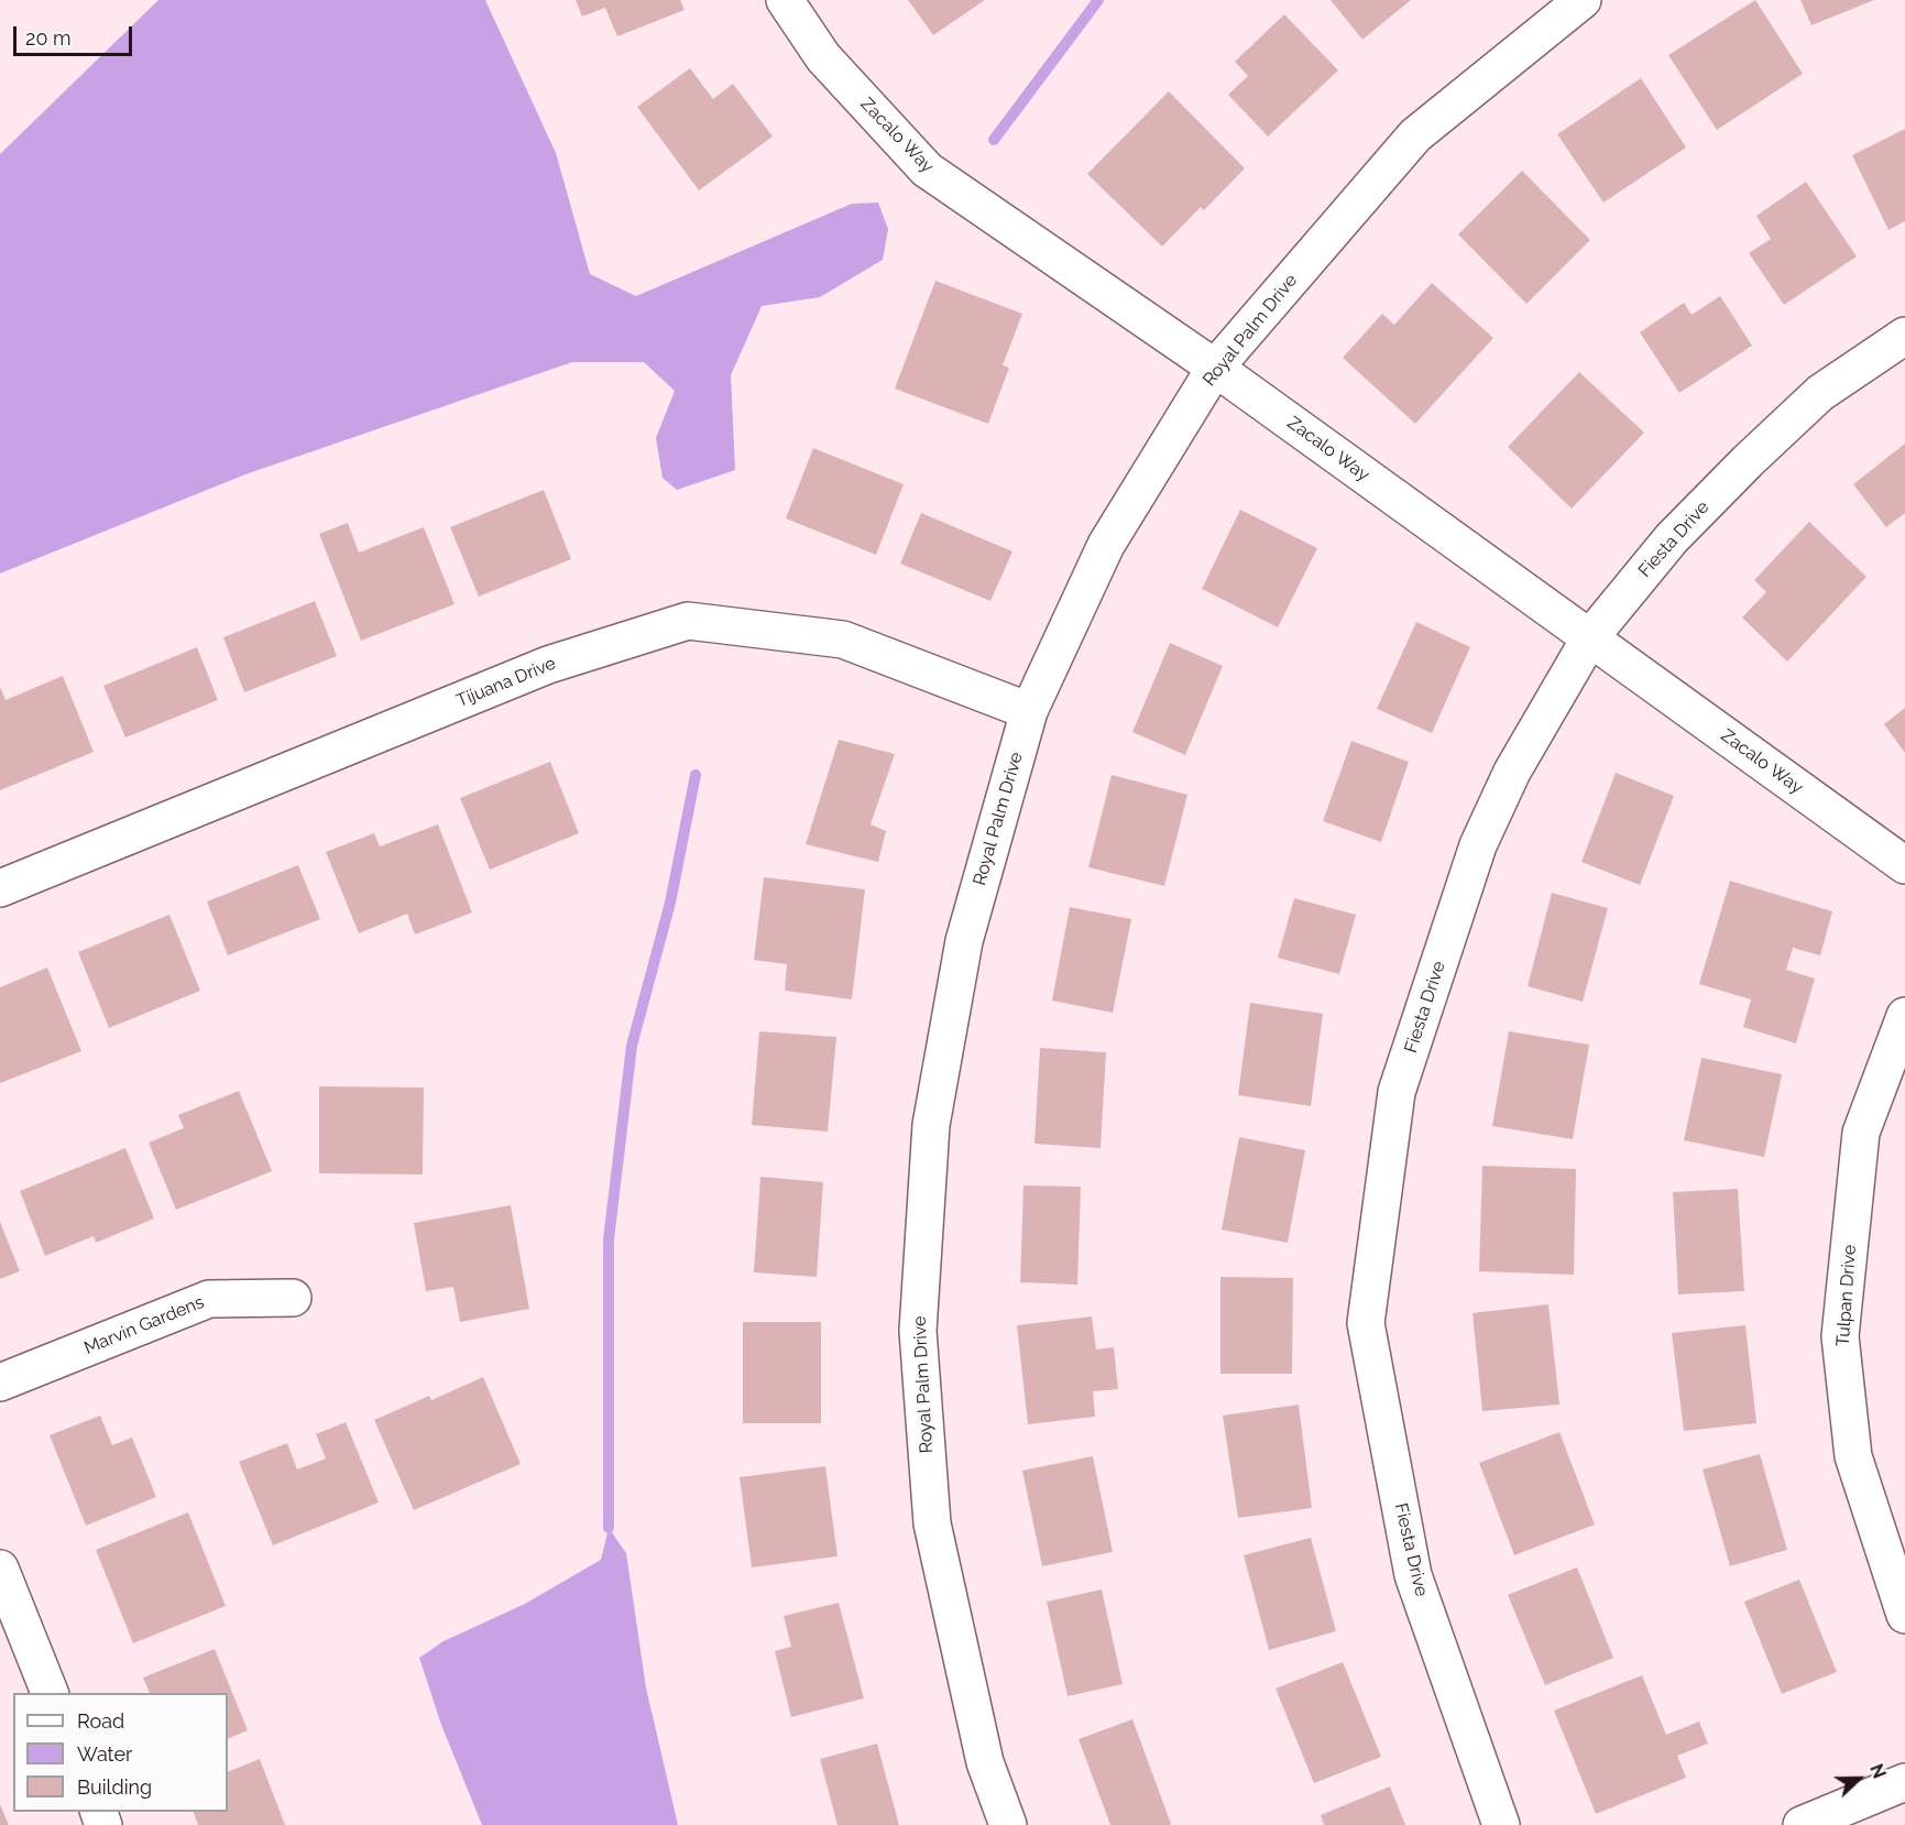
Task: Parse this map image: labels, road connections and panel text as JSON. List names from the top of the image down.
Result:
{
  "streets": {
    "street": [
      "Zacalo Way",
      "Royal Palm Drive",
      "Fiesta Drive",
      "Tijuana Drive",
      "Tulpan Drive",
      "Marvin Gardens"
    ]
  },
  "crossings": [
    ["Zacalo Way", "Royal Palm Drive"],
    ["Zacalo Way", "Fiesta Drive"],
    ["Royal Palm Drive", "Tijuana Drive"]
  ],
  "legend": ["Road", "Water", "Building"],
  "scale_bar": "20 m",
  "north": "right"
}
